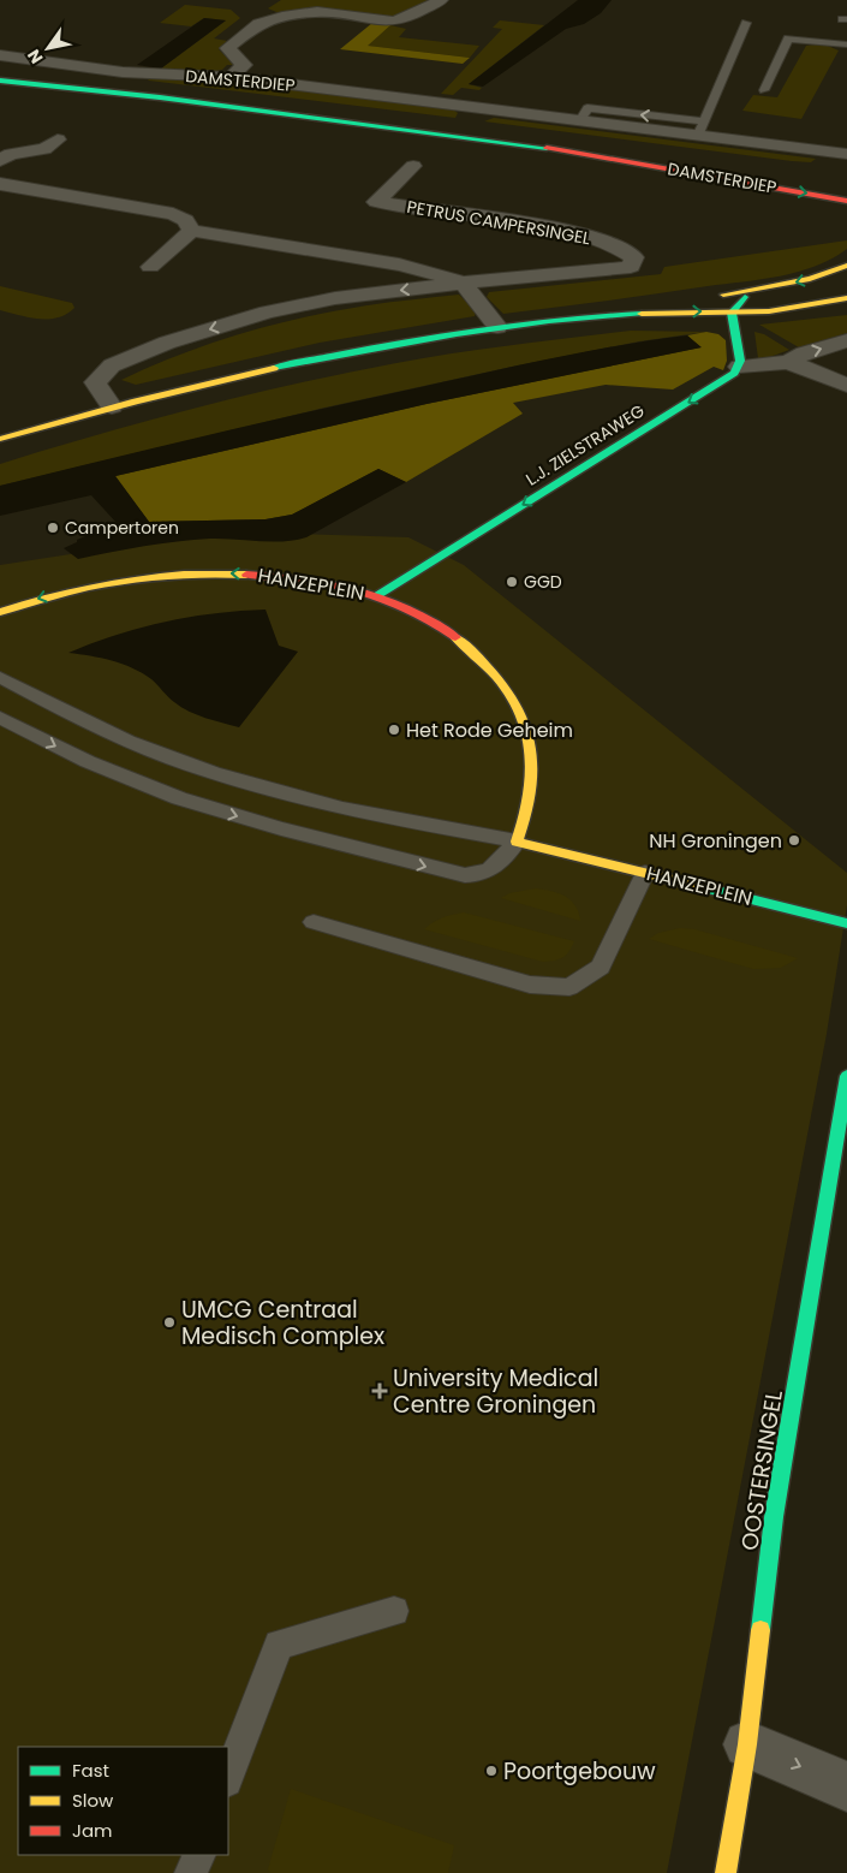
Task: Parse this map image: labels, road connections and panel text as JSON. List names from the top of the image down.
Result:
{
  "streets": {
    "main road": [
      "DAMSTERDIEP",
      "L.J. ZIELSTRAWEG",
      "HANZEPLEIN",
      "OOSTERSINGEL"
    ],
    "street": ["PETRUS CAMPERSINGEL"]
  },
  "crossings": [
    ["L.J. ZIELSTRAWEG", "HANZEPLEIN"]
  ],
  "one_way": ["L.J. ZIELSTRAWEG"],
  "places": {
    "other": [
      "Campertoren",
      "GGD",
      "Het Rode Geheim",
      "NH Groningen",
      "UMCG Centraal Medisch Complex",
      "Poortgebouw"
    ],
    "health": ["University Medical Centre Groningen"]
  },
  "legend": ["Fast", "Slow", "Jam"],
  "north": "bottom left"
}
